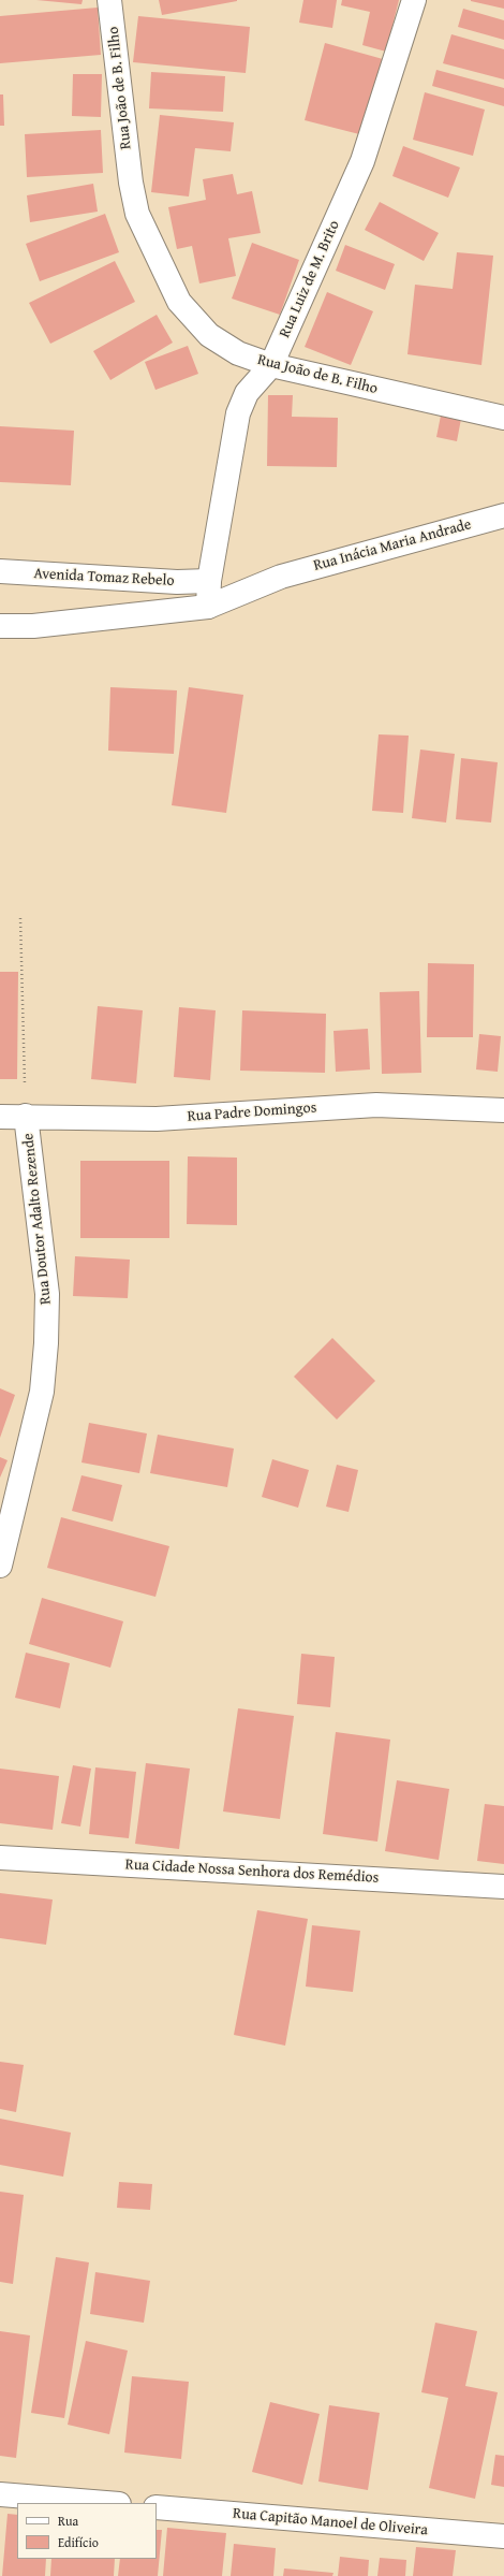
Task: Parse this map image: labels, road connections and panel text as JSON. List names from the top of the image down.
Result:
{
  "streets": {
    "street": [
      "Rua João de B. Filho",
      "Rua Luiz de M. Brito",
      "Rua Inácia Maria Andrade",
      "Avenida Tomaz Rebelo",
      "Rua Padre Domingos",
      "Rua Doutor Adalto Rezende",
      "Rua Cidade Nossa Senhora dos Remédios",
      "Rua Capitão Manoel de Oliveira"
    ]
  },
  "crossings": [
    ["Rua João de B. Filho", "Rua Luiz de M. Brito"],
    ["Rua Luiz de M. Brito", "Rua Inácia Maria Andrade"],
    ["Rua Luiz de M. Brito", "Avenida Tomaz Rebelo"],
    ["Rua Inácia Maria Andrade", "Avenida Tomaz Rebelo"],
    ["Rua Padre Domingos", "Rua Doutor Adalto Rezende"]
  ],
  "legend": ["Rua", "Edifício"]
}
